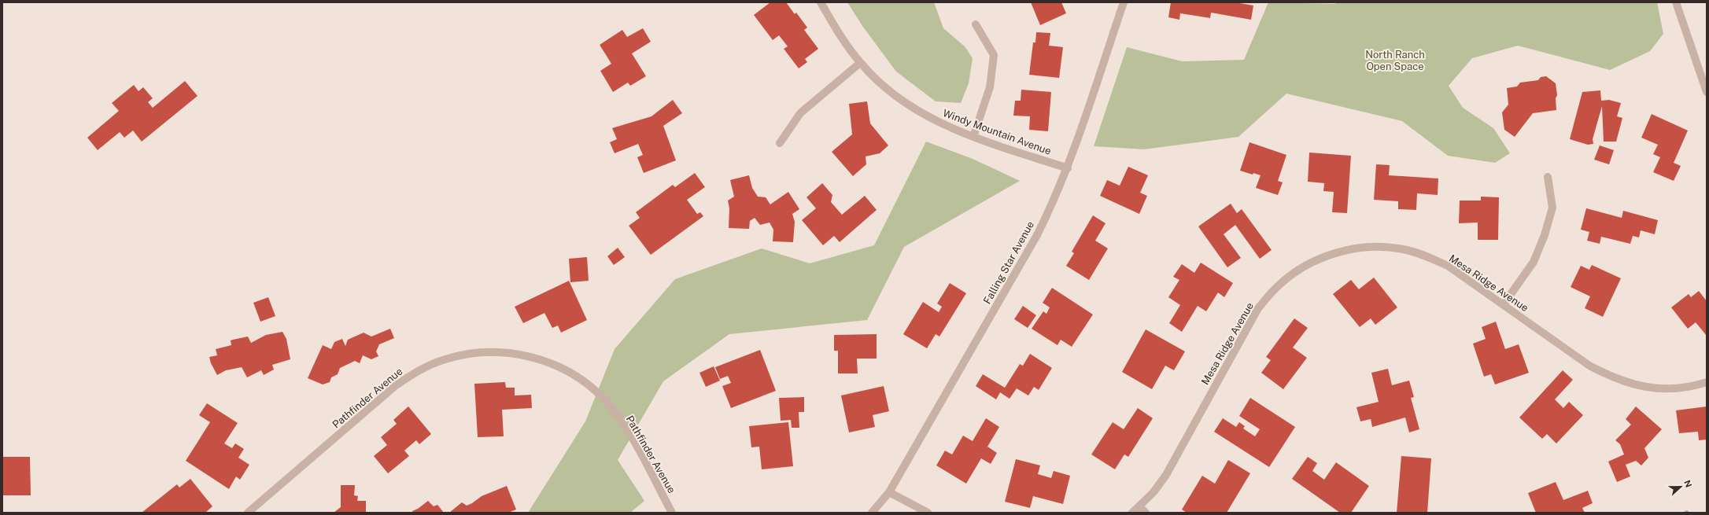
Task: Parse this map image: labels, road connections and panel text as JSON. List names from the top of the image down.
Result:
{
  "streets": {
    "street": [
      "Windy Mountain Avenue",
      "Falling Star Avenue",
      "Mesa Ridge Avenue",
      "Pathfinder Avenue"
    ]
  },
  "crossings": [
    ["Windy Mountain Avenue", "Falling Star Avenue"]
  ],
  "parks": ["North Ranch Open Space"],
  "north": "right"
}
